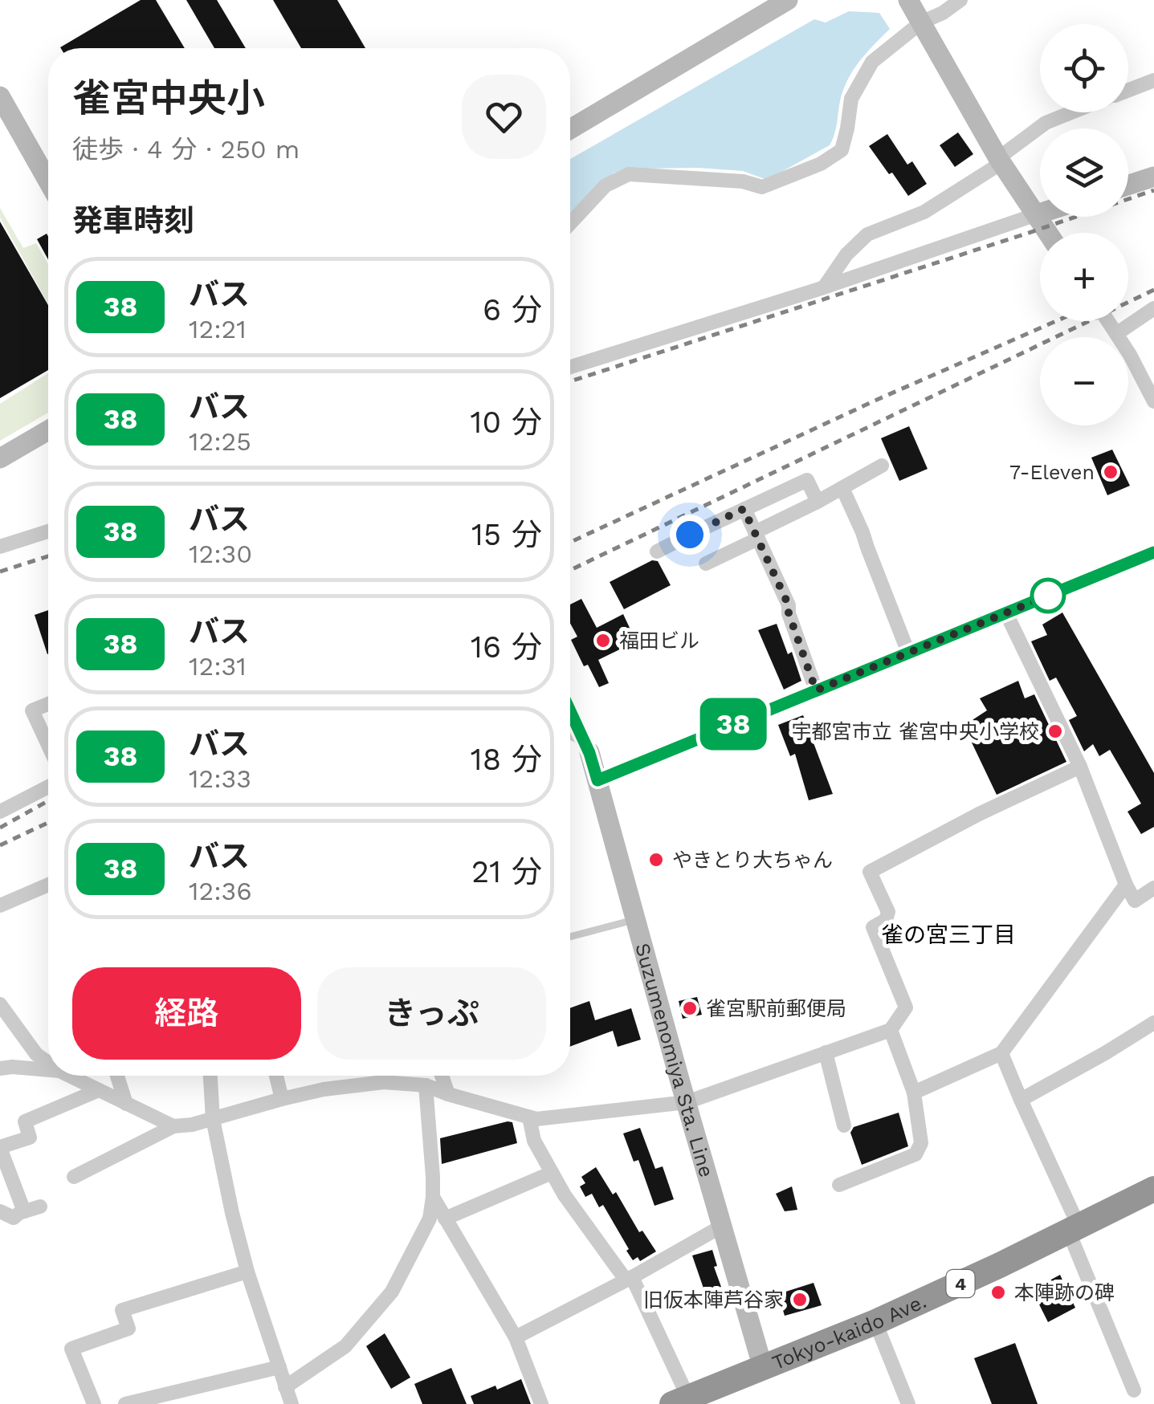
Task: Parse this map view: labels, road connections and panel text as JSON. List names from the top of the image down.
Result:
{
  "streets": {
    "highway": ["4", "Tokyo-kaido Ave."],
    "street": ["Suzumenomiya Sta. Line"]
  },
  "crossings": [
    ["Suzumenomiya Sta. Line", "Tokyo-kaido Ave."]
  ],
  "districts": ["雀の宮三丁目"],
  "places": [
    "7-Eleven",
    "福田ビル",
    "宇都宮市立 雀宮中央小学校",
    "やきとり大ちゃん",
    "雀宮駅前郵便局",
    "本陣跡の碑",
    "旧仮本陣芦谷家"
  ],
  "lines": ["bus line 38"],
  "page": {
    "on_map": "38",
    "map_buttons": ["+", "−"],
    "heading": [
      ["雀宮中央小", "徒歩 · 4 分 · 250 m"],
      "発車時刻"
    ],
    "list": [
      {
        "mark": "38",
        "name": "バス",
        "note": "12:21",
        "value": "6 分"
      },
      {
        "mark": "38",
        "name": "バス",
        "note": "12:25",
        "value": "10 分"
      },
      {
        "mark": "38",
        "name": "バス",
        "note": "12:30",
        "value": "15 分"
      },
      {
        "mark": "38",
        "name": "バス",
        "note": "12:31",
        "value": "16 分"
      },
      {
        "mark": "38",
        "name": "バス",
        "note": "12:33",
        "value": "18 分"
      },
      {
        "mark": "38",
        "name": "バス",
        "note": "12:36",
        "value": "21 分"
      }
    ],
    "buttons": ["経路", "きっぷ"]
  }
}
